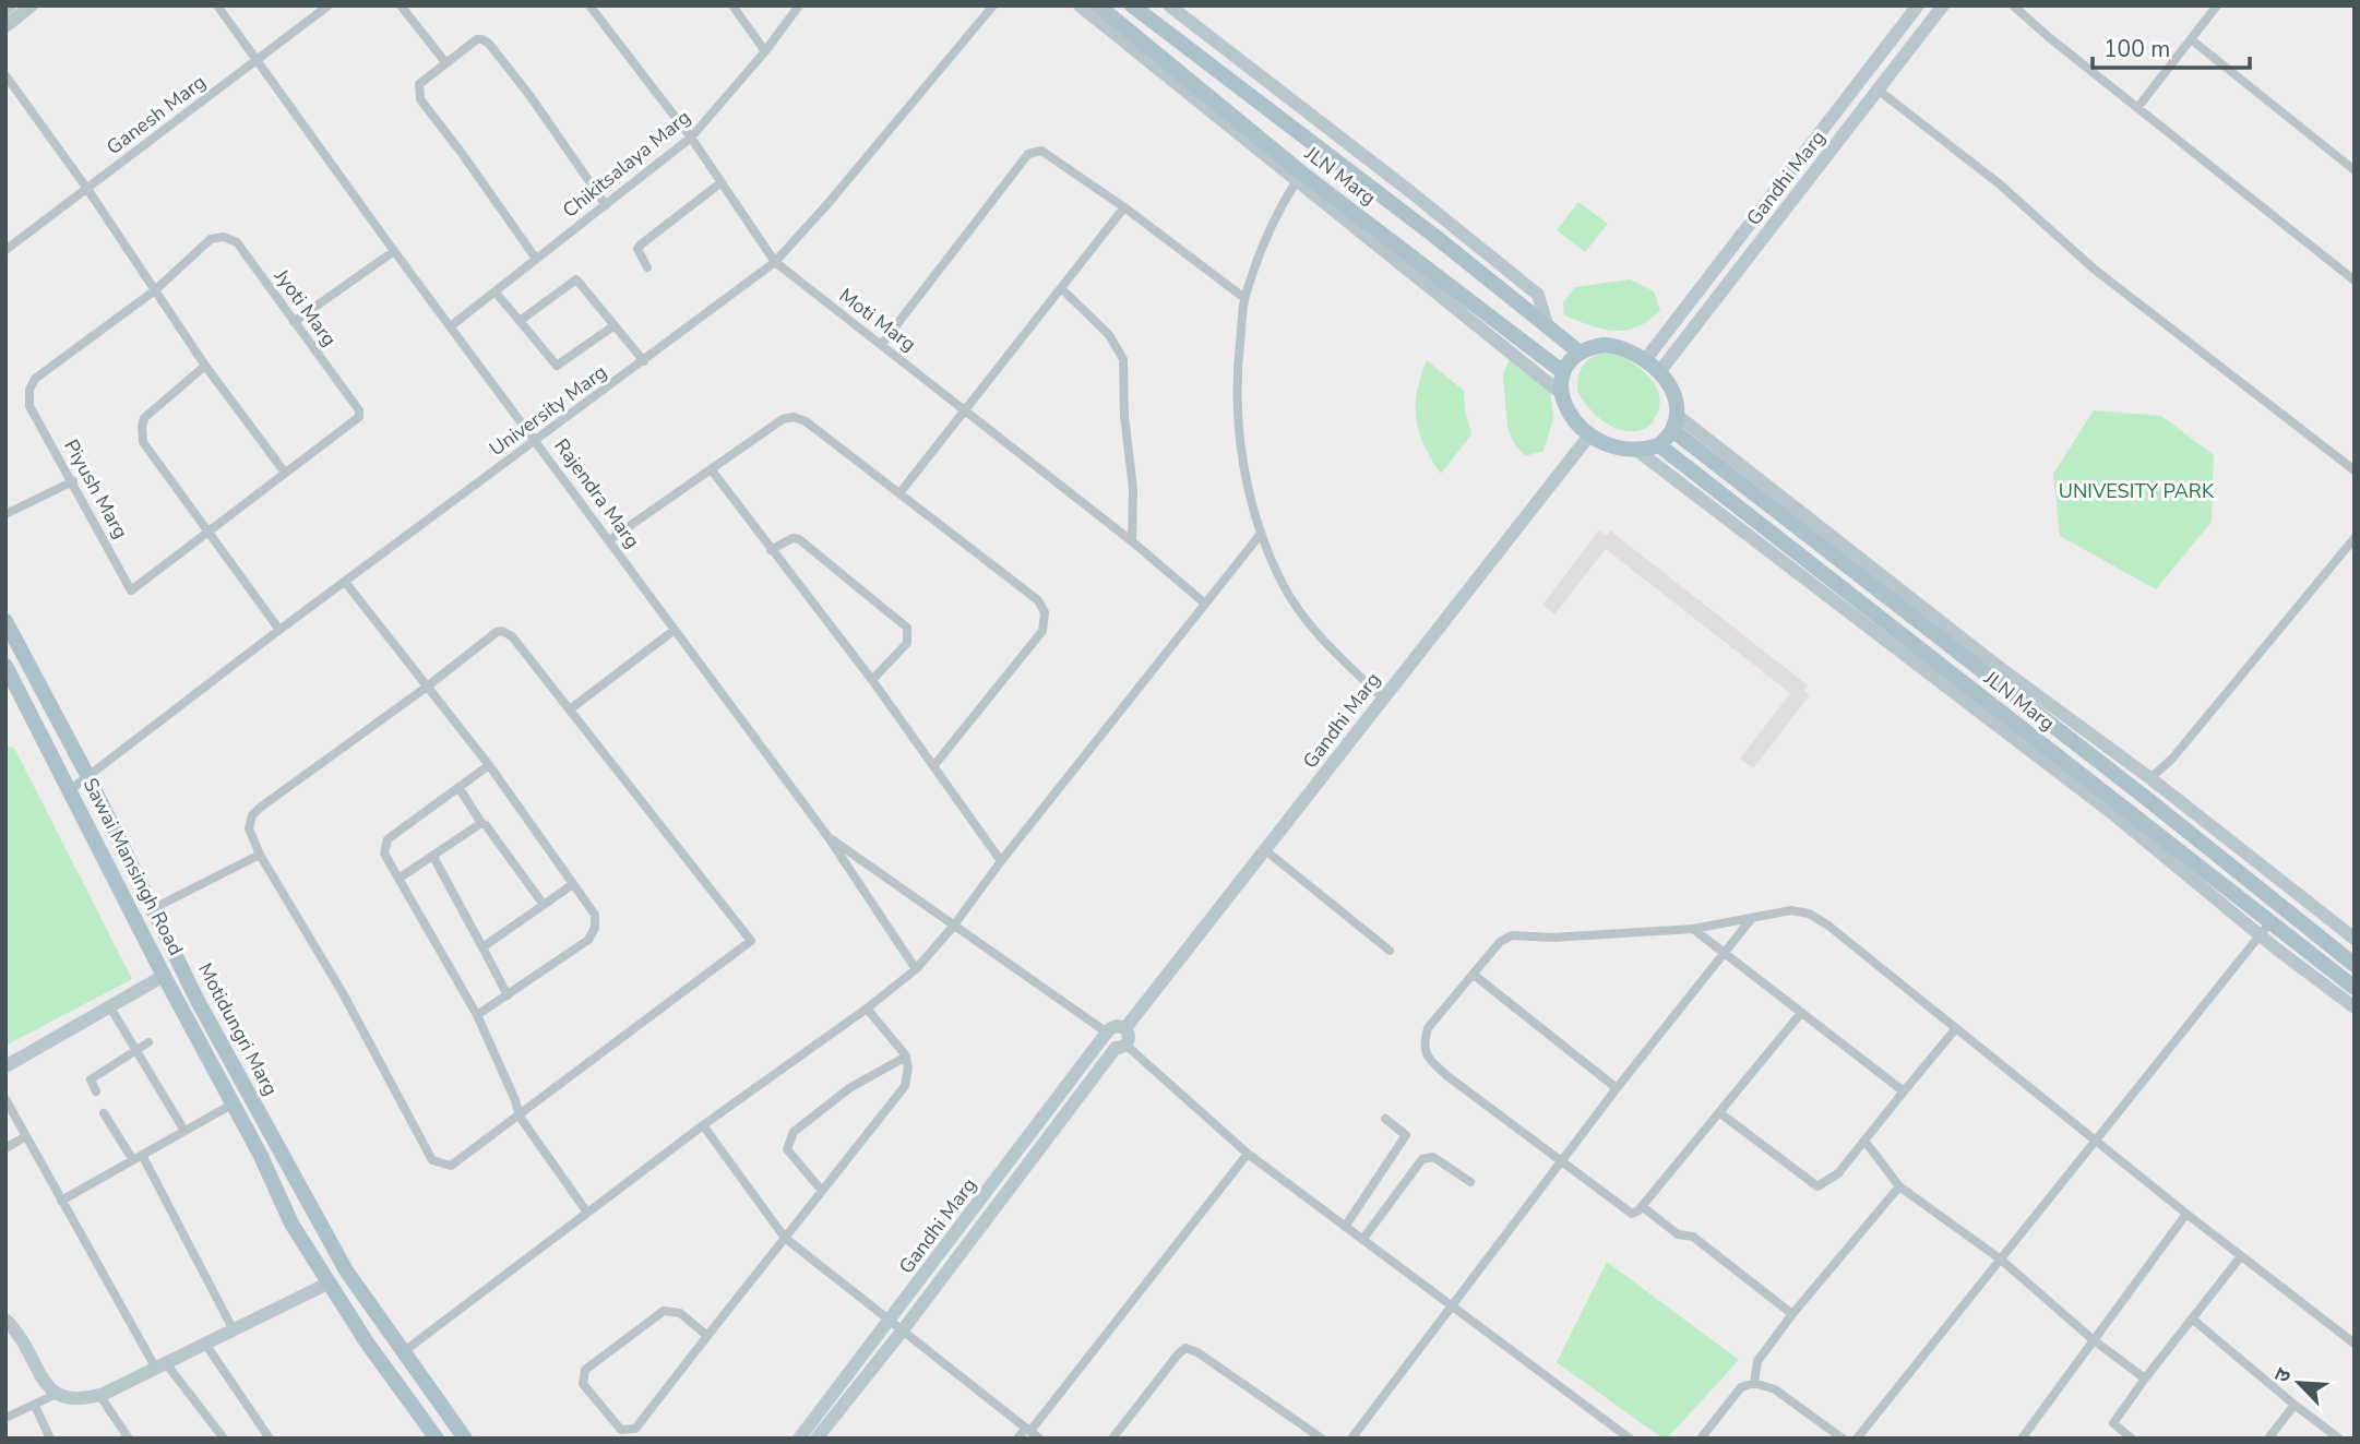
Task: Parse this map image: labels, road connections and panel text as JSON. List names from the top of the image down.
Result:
{
  "streets": {
    "main road": ["JLN Marg", "Sawai Mansingh Road", "Motidungri Marg"],
    "street": [
      "Ganesh Marg",
      "Chikitsalaya Marg",
      "Gandhi Marg",
      "Jyoti Marg",
      "Moti Marg",
      "University Marg",
      "Piyush Marg",
      "Rajendra Marg"
    ]
  },
  "crossings": [
    ["Ganesh Marg", "Rajendra Marg"],
    ["Chikitsalaya Marg", "Moti Marg"],
    ["Chikitsalaya Marg", "Rajendra Marg"],
    ["JLN Marg", "Gandhi Marg"],
    ["Jyoti Marg", "Piyush Marg"],
    ["Moti Marg", "University Marg"],
    ["University Marg", "Rajendra Marg"],
    ["University Marg", "Sawai Mansingh Road"],
    ["University Marg", "Motidungri Marg"]
  ],
  "parks": ["UNIVESITY PARK"],
  "scale_bar": "100 m",
  "north": "top left"
}
